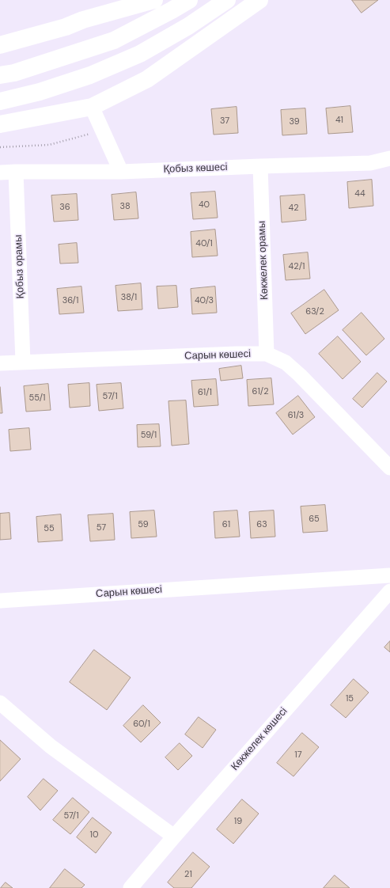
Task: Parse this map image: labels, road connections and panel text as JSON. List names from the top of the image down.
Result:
{
  "streets": {
    "street": [
      "Қобыз көшесі",
      "Көкжелек орамы",
      "Қобыз орамы",
      "Сарын көшесі",
      "Көкжелек көшесі"
    ]
  },
  "crossings": [
    ["Қобыз көшесі", "Көкжелек орамы"],
    ["Қобыз көшесі", "Қобыз орамы"],
    ["Көкжелек орамы", "Сарын көшесі"],
    ["Қобыз орамы", "Сарын көшесі"]
  ],
  "house_numbers": [
    "41",
    "37",
    "39",
    "44",
    "40",
    "38",
    "36",
    "42",
    "40/1",
    "42/1",
    "38/1",
    "36/1",
    "40/3",
    "63/2",
    "61/2",
    "61/1",
    "57/1",
    "55/1",
    "61/3",
    "59/1",
    "65",
    "59",
    "61",
    "63",
    "57",
    "55",
    "15",
    "60/1",
    "17",
    "57/1",
    "19",
    "10",
    "21"
  ]
}
